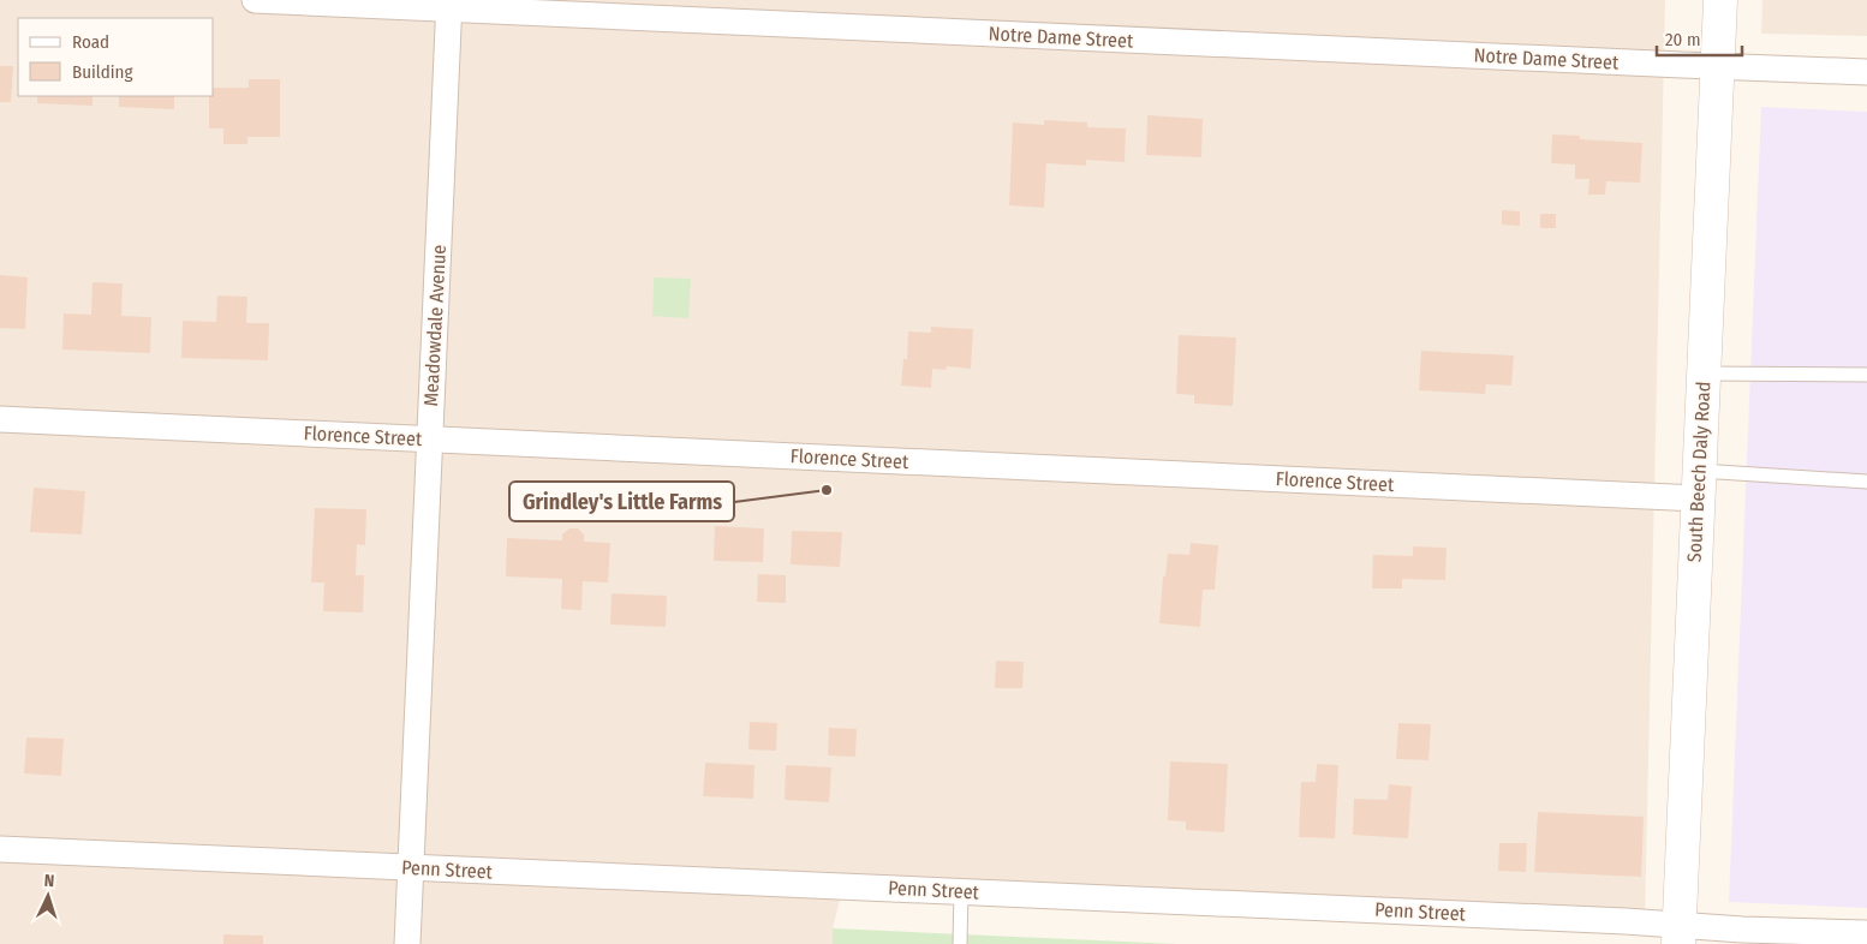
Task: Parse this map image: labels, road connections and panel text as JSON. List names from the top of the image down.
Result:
{
  "streets": {
    "main road": ["South Beech Daly Road"],
    "street": [
      "Notre Dame Street",
      "Meadowdale Avenue",
      "Florence Street",
      "Penn Street"
    ]
  },
  "crossings": [
    ["Notre Dame Street", "Meadowdale Avenue"],
    ["Notre Dame Street", "South Beech Daly Road"],
    ["Meadowdale Avenue", "Florence Street"],
    ["Meadowdale Avenue", "Penn Street"],
    ["Florence Street", "South Beech Daly Road"],
    ["South Beech Daly Road", "Penn Street"]
  ],
  "places": ["Grindley's Little Farms"],
  "legend": ["Road", "Building"],
  "scale_bar": "20 m",
  "north": "top"
}
